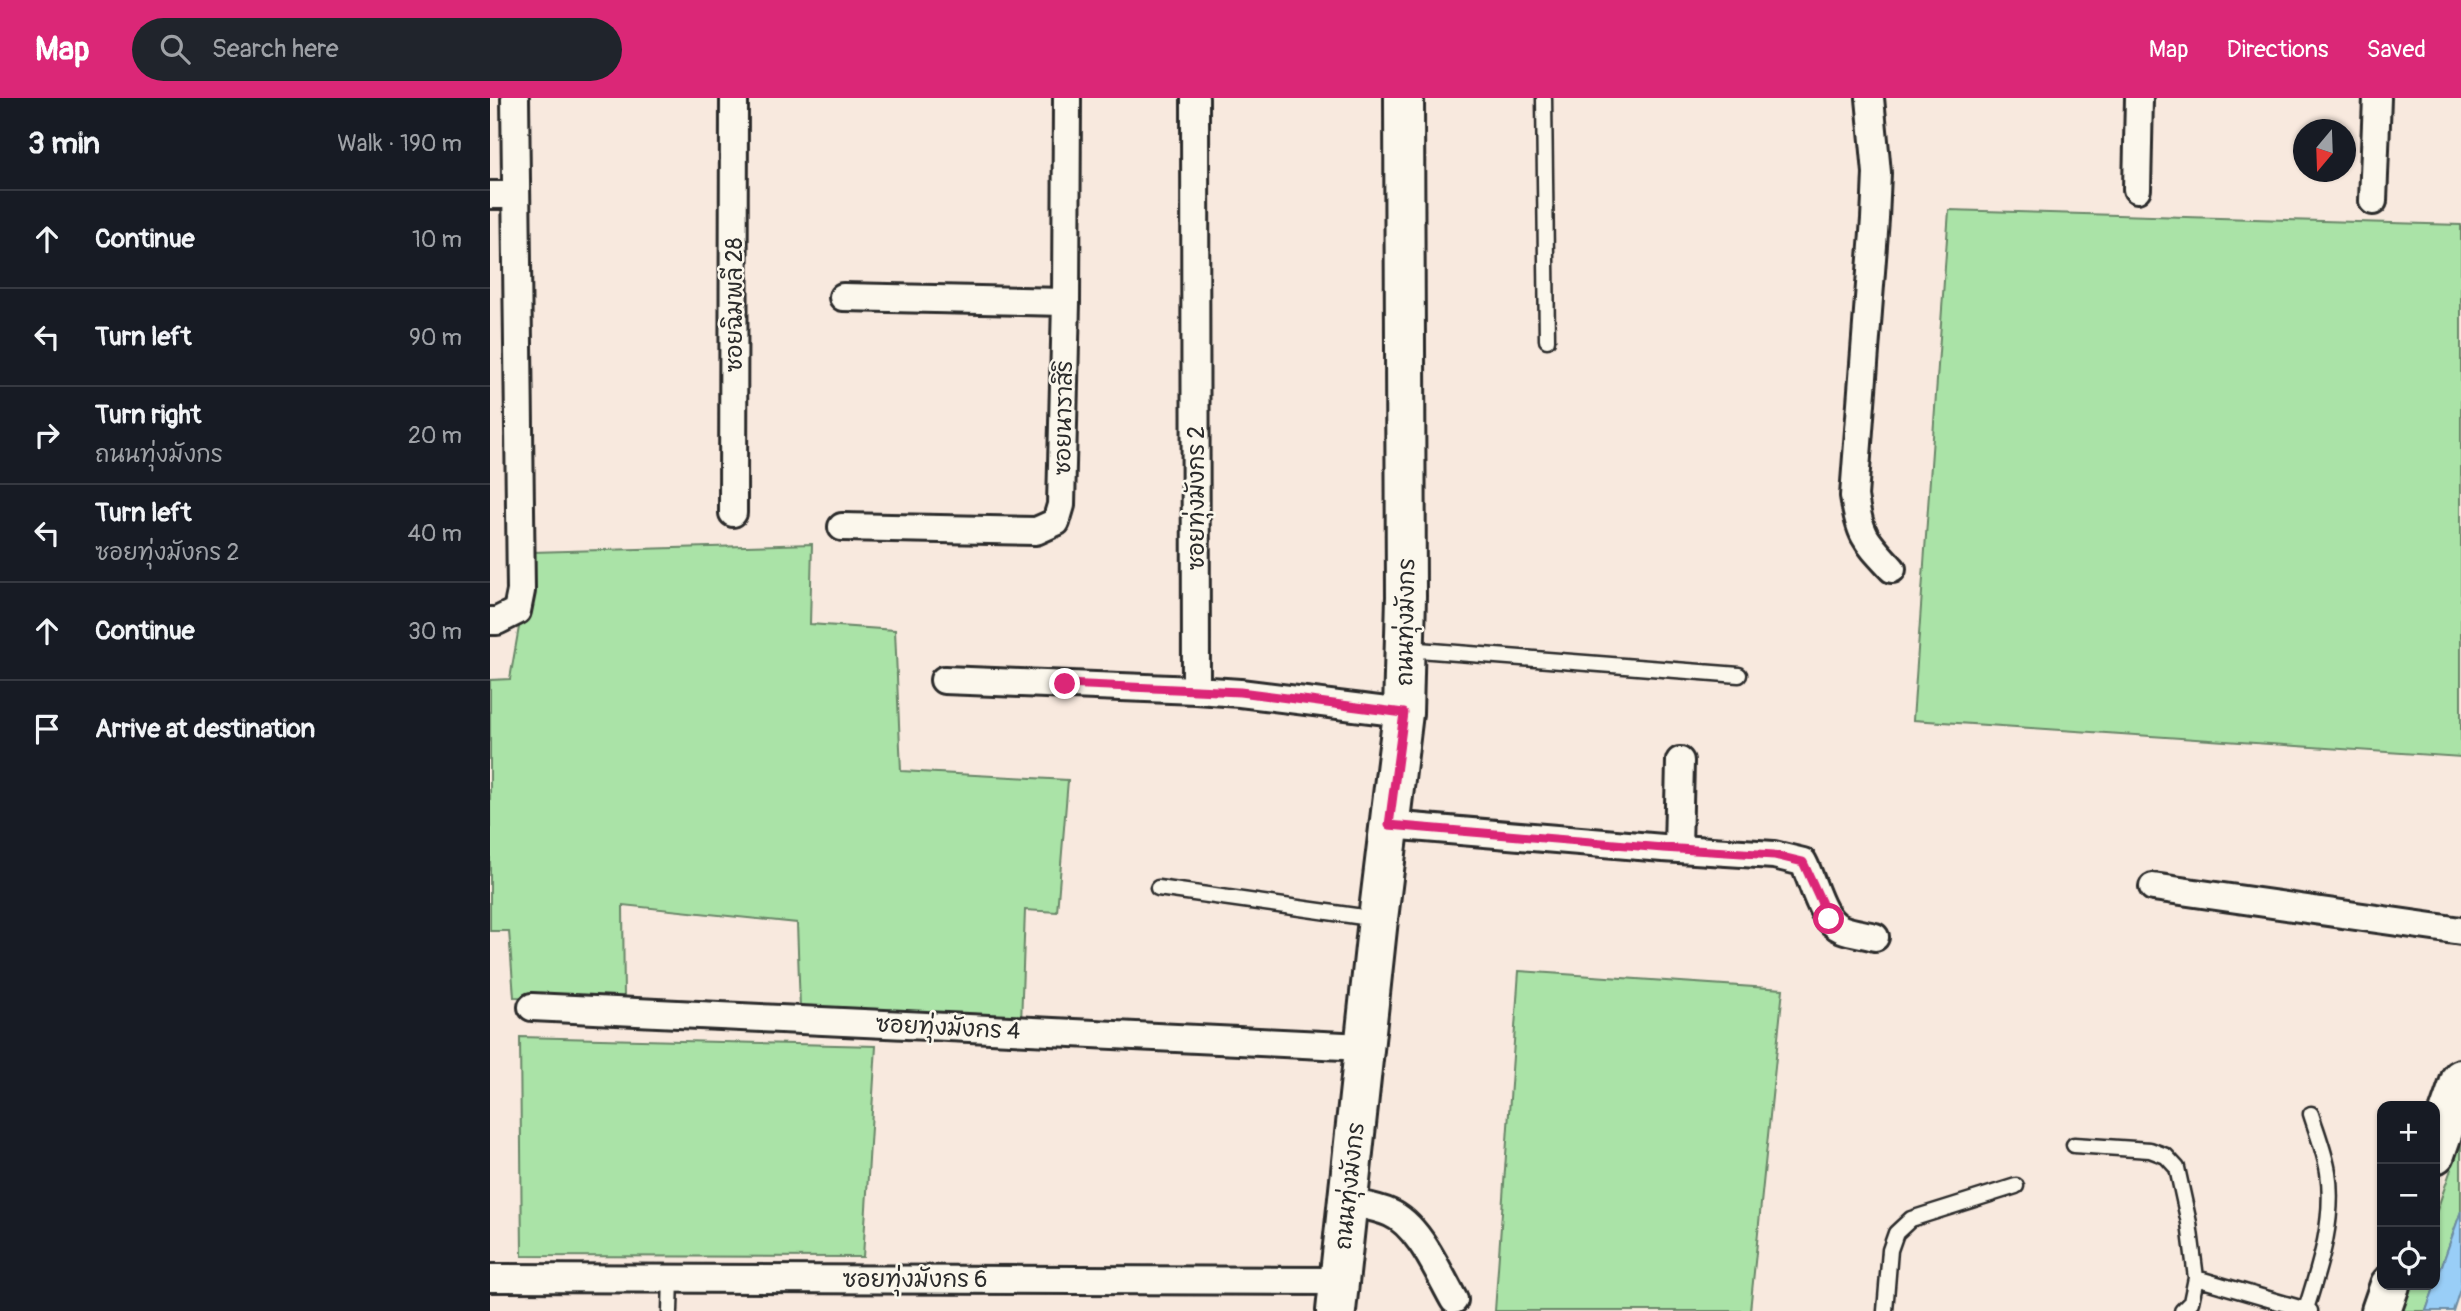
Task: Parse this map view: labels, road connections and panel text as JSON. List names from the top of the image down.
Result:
{
  "streets": {
    "street": [
      "ซอยฉิมพลี 28",
      "ซอยนาราสิริ",
      "ซอยทุ่งมังกร 2",
      "ถนนทุ่งมังกร",
      "ซอยทุ่งมังกร 4",
      "ซอยทุ่งมังกร 6"
    ]
  },
  "crossings": [
    ["ถนนทุ่งมังกร", "ซอยทุ่งมังกร 4"],
    ["ถนนทุ่งมังกร", "ซอยทุ่งมังกร 6"]
  ],
  "north": "bottom",
  "page": {
    "header": "Map",
    "search": "Search here",
    "nav": ["Map", "Directions", "Saved"],
    "heading": ["3 min", "Walk · 190 m"],
    "list": [
      ["Continue", "10 m"],
      ["Turn left", "90 m"],
      ["Turn right", "ถนนทุ่งมังกร", "20 m"],
      ["Turn left", "ซอยทุ่งมังกร 2", "40 m"],
      ["Continue", "30 m"],
      "Arrive at destination"
    ],
    "map_buttons": ["+", "−"]
  }
}
